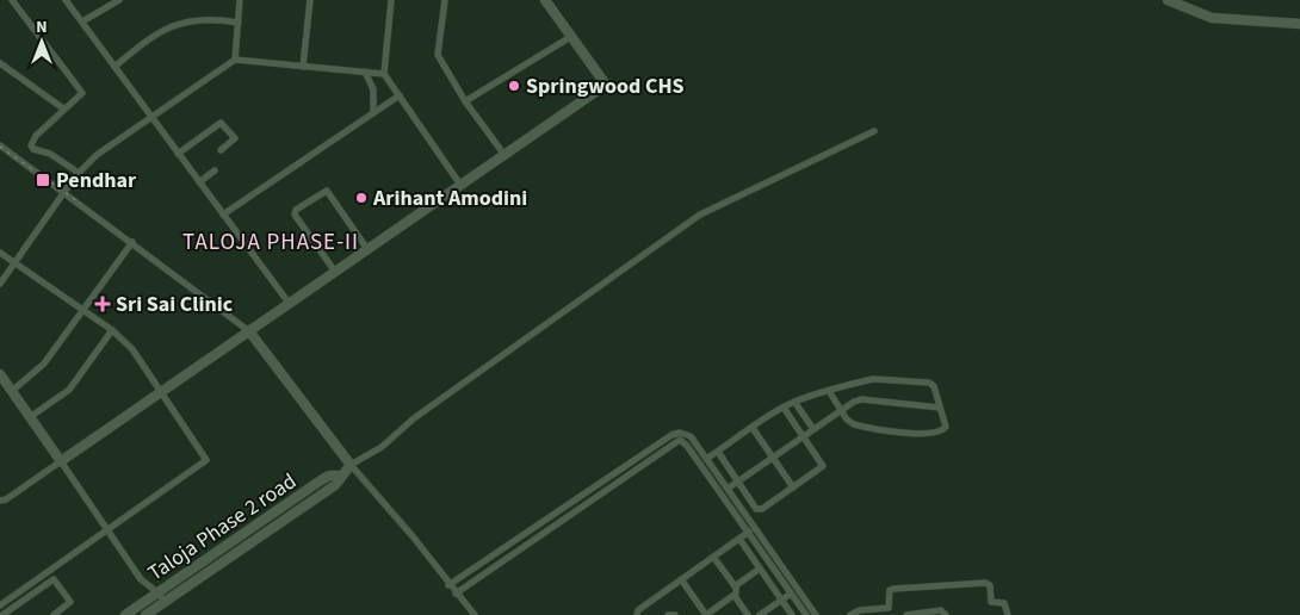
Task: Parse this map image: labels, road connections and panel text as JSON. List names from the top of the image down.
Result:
{
  "streets": {
    "street": ["Taloja Phase 2 road"]
  },
  "districts": ["TALOJA PHASE-II"],
  "places": {
    "other": ["Springwood CHS", "Arihant Amodini"],
    "transit": ["Pendhar"],
    "health": ["Sri Sai Clinic"]
  },
  "north": "top"
}
